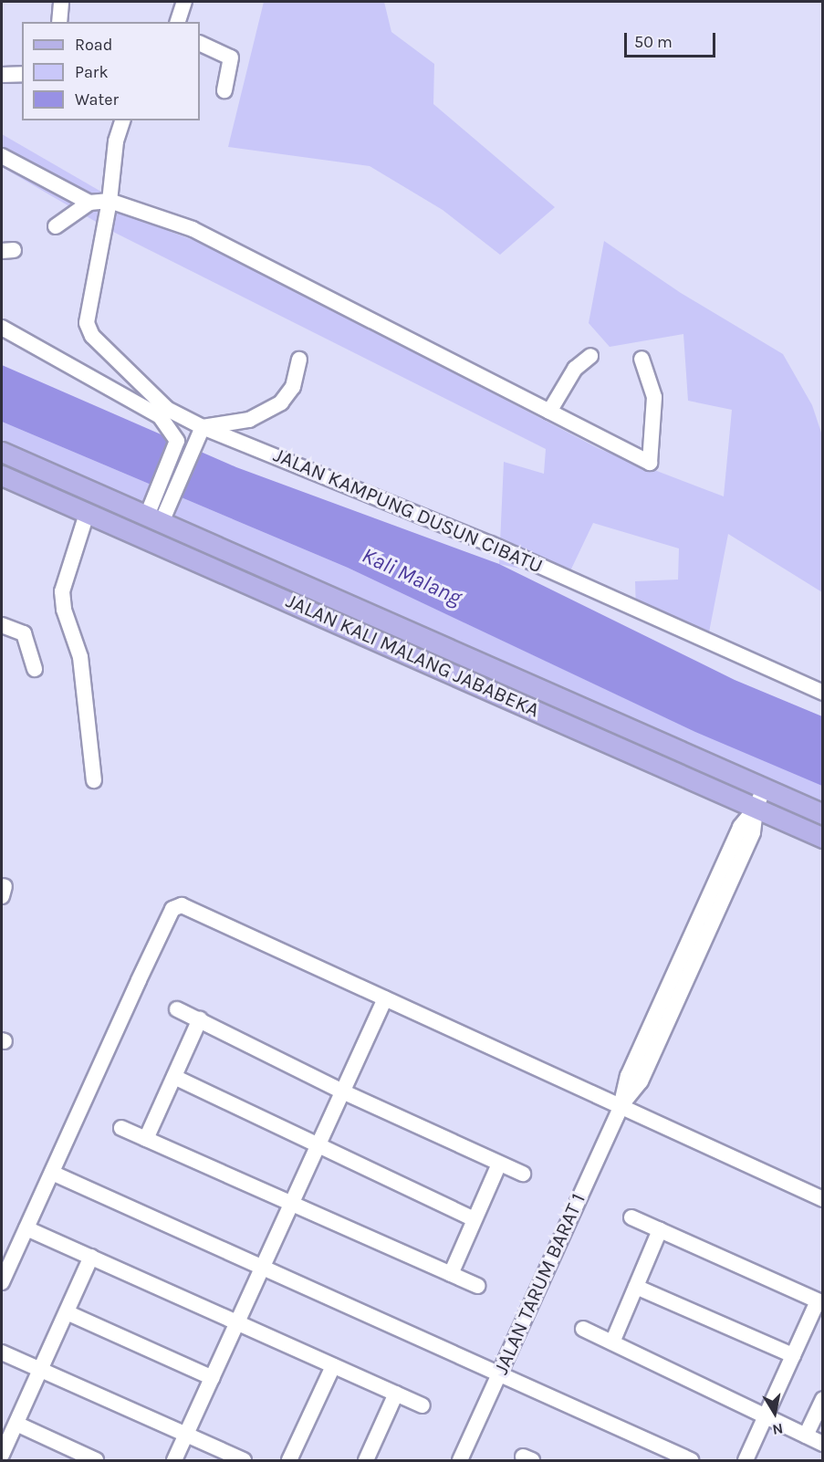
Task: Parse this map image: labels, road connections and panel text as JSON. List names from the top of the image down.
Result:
{
  "streets": {
    "main road": ["JALAN KALI MALANG JABABEKA"],
    "street": ["JALAN KAMPUNG DUSUN CIBATU", "JALAN TARUM BARAT 1"]
  },
  "crossings": [
    ["JALAN KALI MALANG JABABEKA", "JALAN TARUM BARAT 1"]
  ],
  "water": ["Kali Malang"],
  "legend": ["Road", "Park", "Water"],
  "scale_bar": "50 m",
  "north": "bottom"
}
